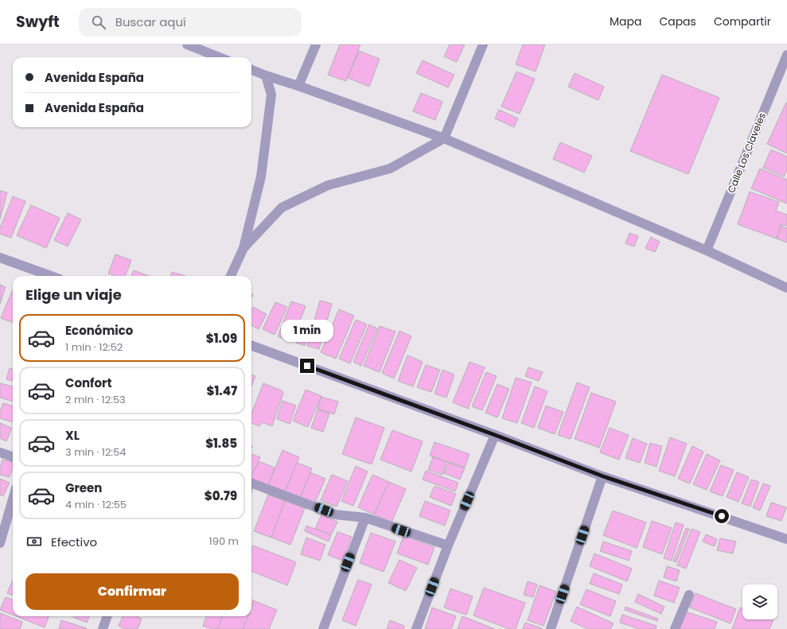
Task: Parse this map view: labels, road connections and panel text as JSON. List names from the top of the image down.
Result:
{
  "streets": {
    "street": ["Calle Los Claveles"]
  },
  "page": {
    "header": "Swyft",
    "search": "Buscar aquí",
    "nav": ["Mapa", "Capas", "Compartir"],
    "banner": ["Avenida España", "Avenida España"],
    "heading": "Elige un viaje",
    "list": [
      {
        "name": "Económico",
        "note": "1 min · 12:52",
        "value": "$1.09"
      },
      {
        "name": "Confort",
        "note": "2 min · 12:53",
        "value": "$1.47"
      },
      {
        "name": "XL",
        "note": "3 min · 12:54",
        "value": "$1.85"
      },
      {
        "name": "Green",
        "note": "4 min · 12:55",
        "value": "$0.79"
      }
    ],
    "bubble": "1 min",
    "pay": ["Efectivo", "190 m"],
    "buttons": "Confirmar"
  }
}
